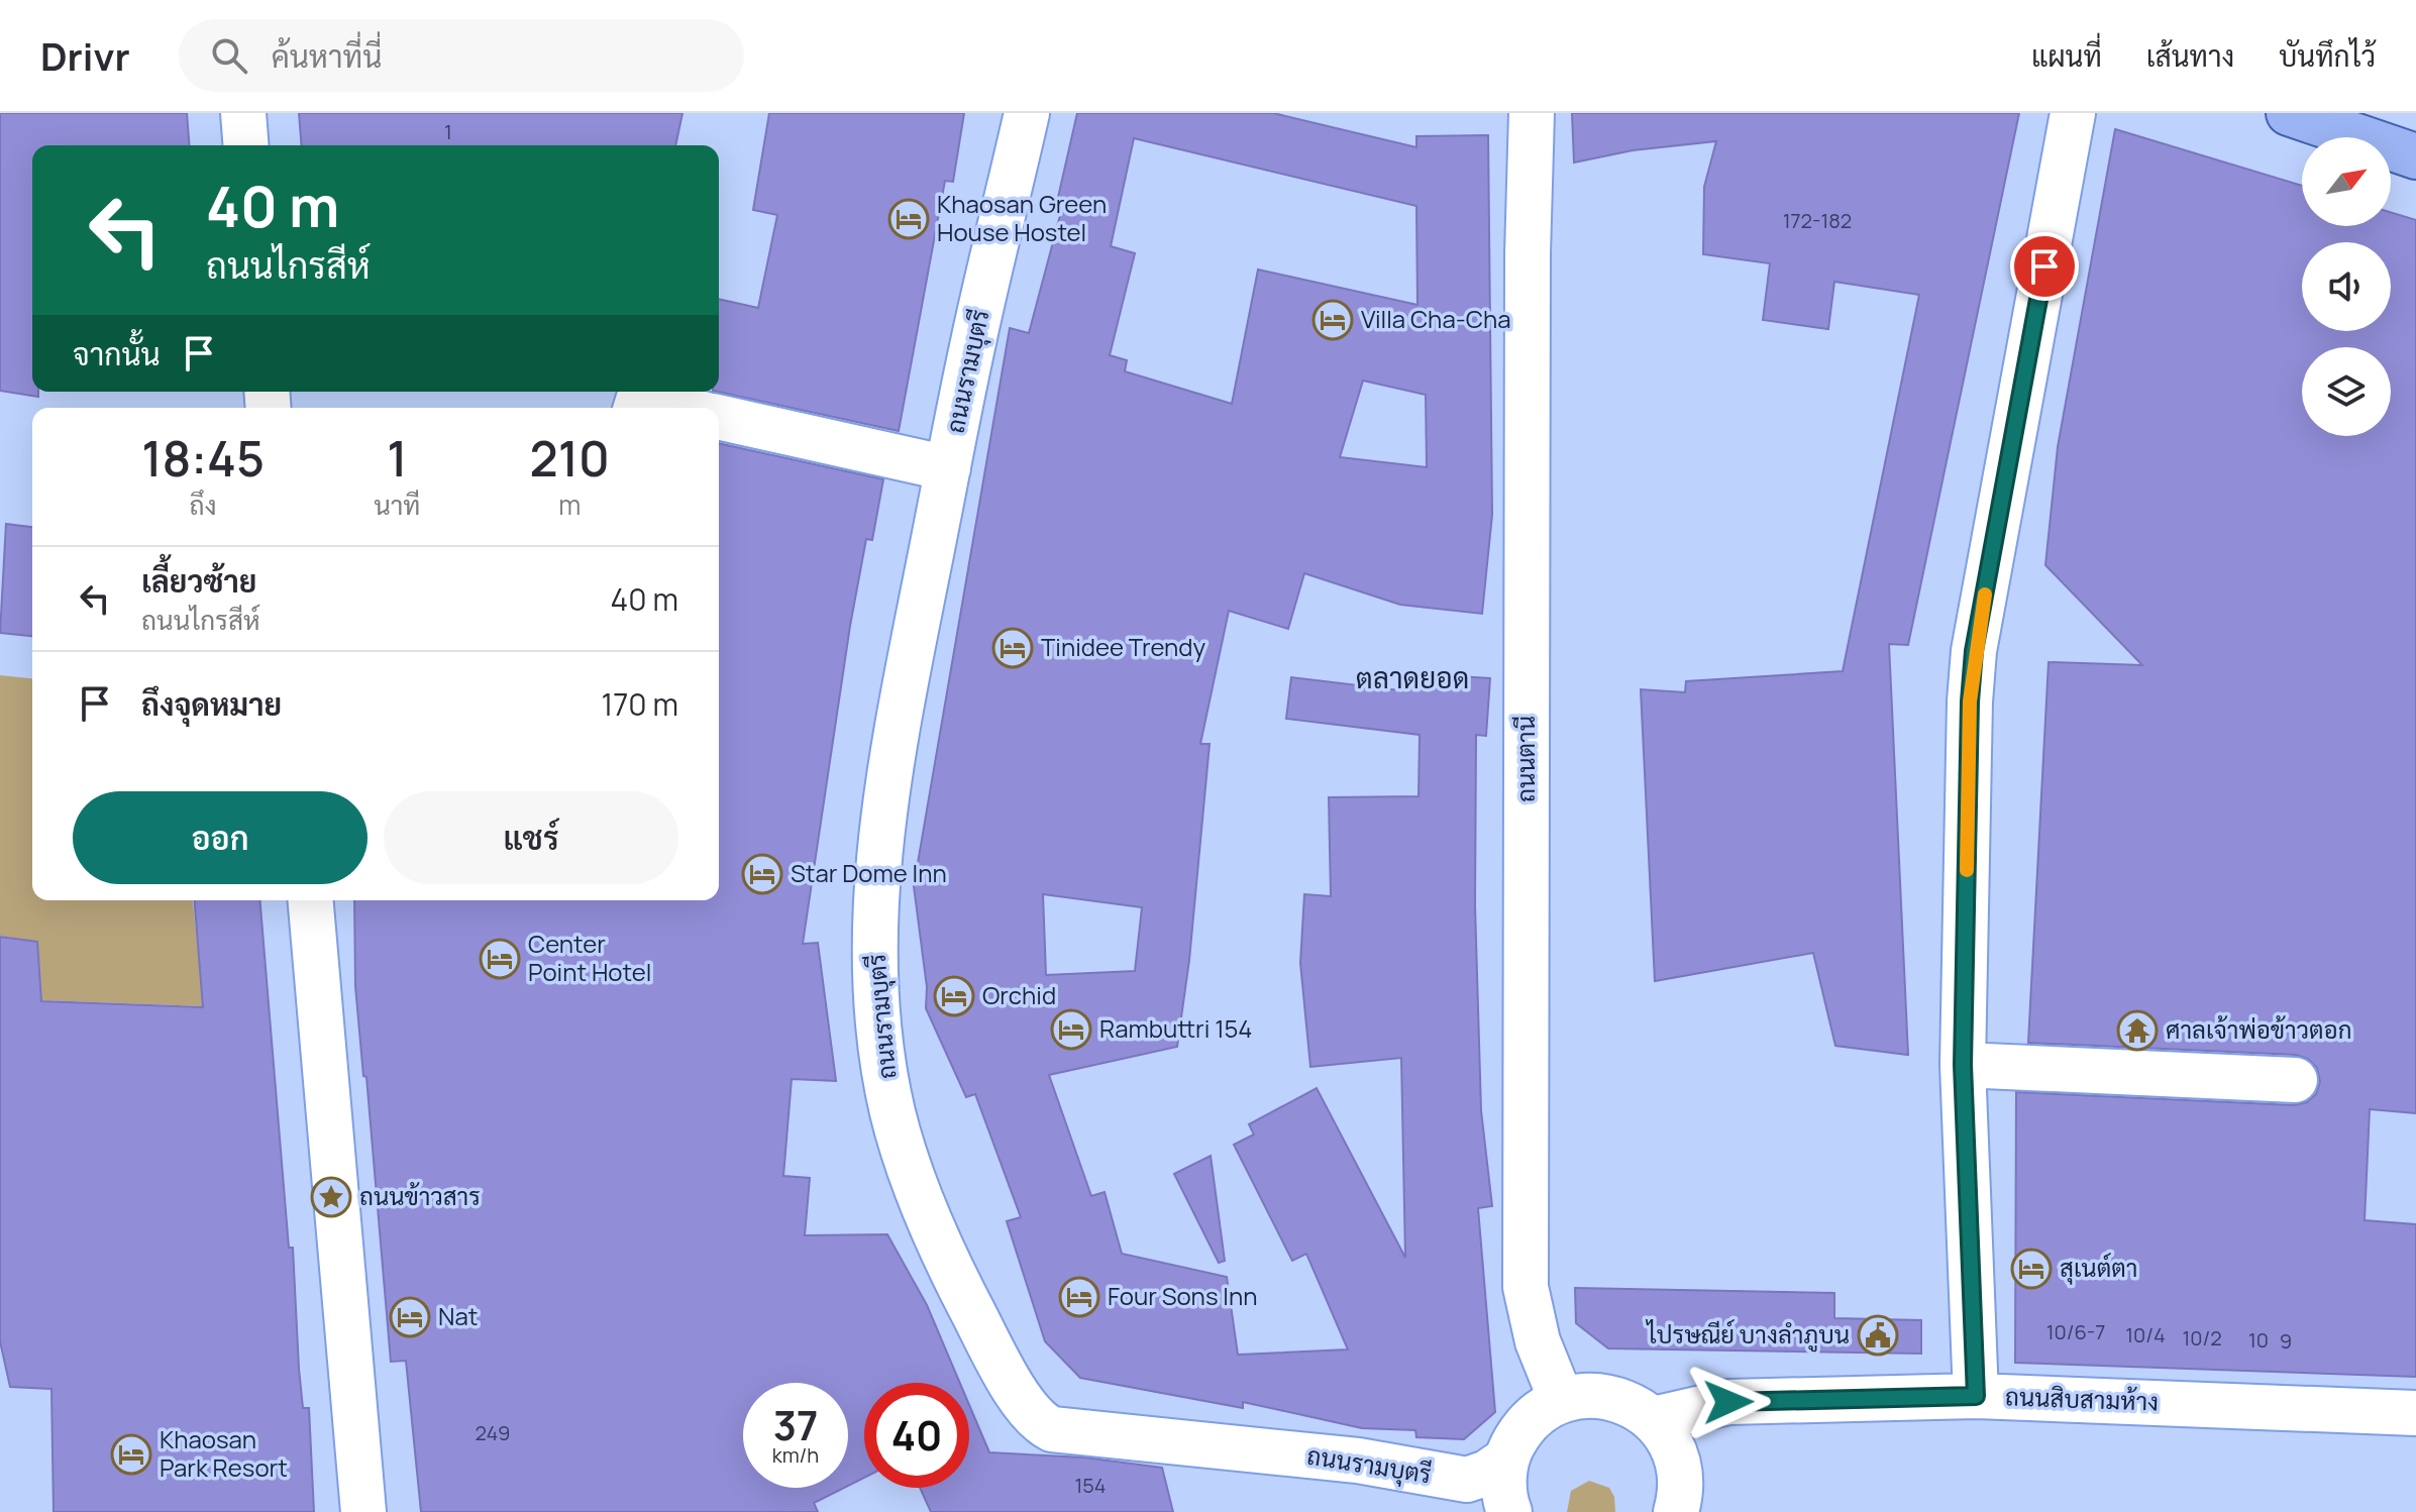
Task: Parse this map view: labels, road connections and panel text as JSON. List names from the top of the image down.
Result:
{
  "streets": {
    "street": ["ถนนรามบุตรี", "ถนนตานี", "ถนนสิบสามห้าง"]
  },
  "districts": ["ตลาดยอด"],
  "places": {
    "hotel": [
      "Khaosan Green House Hostel",
      "Villa Cha-Cha",
      "Tinidee Trendy",
      "Star Dome Inn",
      "Center Point Hotel",
      "Orchid",
      "Rambuttri 154",
      "สุเนต์ตา",
      "Four Sons Inn",
      "Nat",
      "Khaosan Park Resort"
    ],
    "temple": ["ศาลเจ้าพ่อข้าวตอก"],
    "place": ["ถนนข้าวสาร"],
    "public building": ["ไปรษณีย์ บางลำภูบน"]
  },
  "house_numbers": [
    "1",
    "172-182",
    "10/6-7",
    "10/4",
    "10/2",
    "10",
    "9",
    "249",
    "154"
  ],
  "north": "top right",
  "page": {
    "header": "Drivr",
    "search": "ค้นหาที่นี่",
    "nav": ["แผนที่", "เส้นทาง", "บันทึกไว้"],
    "turn": ["40 m", "ถนนไกรสีห์"],
    "then": "จากนั้น",
    "eta": [
      "18:45",
      "ถึง",
      "1",
      "นาที",
      "210",
      "m"
    ],
    "list": [
      {
        "name": "เลี้ยวซ้าย",
        "note": "ถนนไกรสีห์",
        "value": "40 m"
      },
      {
        "name": "ถึงจุดหมาย",
        "value": "170 m"
      }
    ],
    "buttons": ["ออก", "แชร์"],
    "speed": "37 km/h",
    "limit": "40"
  }
}
